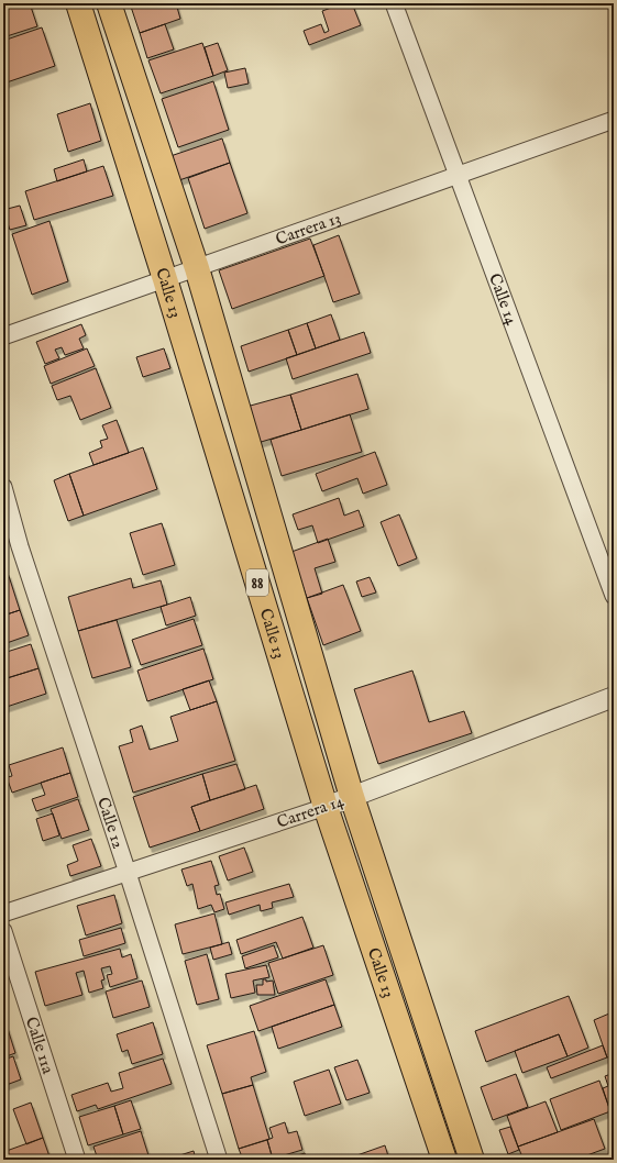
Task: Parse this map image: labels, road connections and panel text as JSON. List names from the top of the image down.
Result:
{
  "streets": {
    "highway": ["Calle 13", "88"],
    "street": [
      "Carrera 13",
      "Calle 14",
      "Carrera 14",
      "Calle 12",
      "Calle 11a"
    ]
  },
  "crossings": [
    ["Carrera 13", "Calle 13"],
    ["Carrera 13", "Calle 14"],
    ["Calle 13", "Carrera 14"],
    ["Carrera 14", "Calle 12"]
  ]
}
